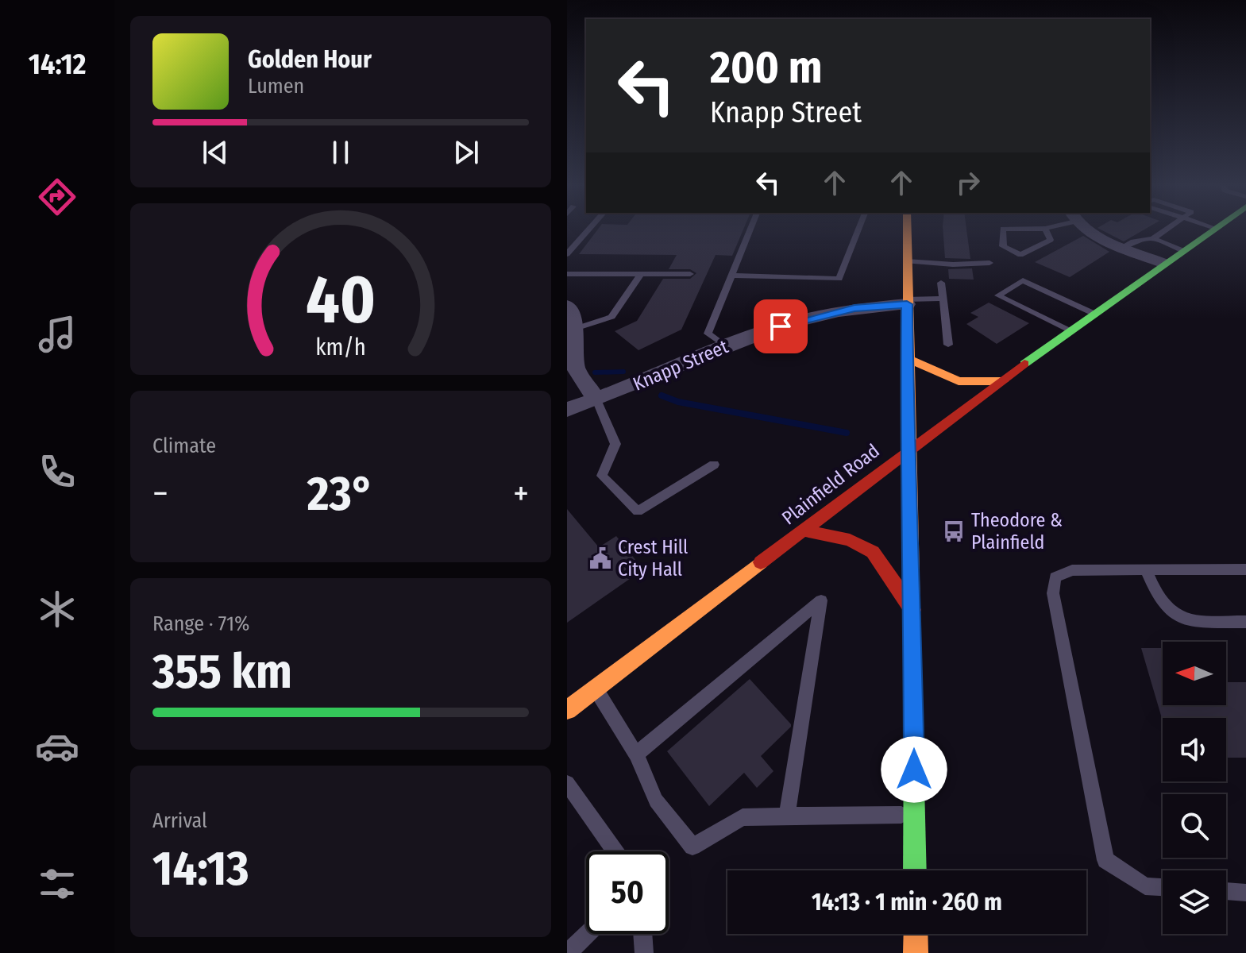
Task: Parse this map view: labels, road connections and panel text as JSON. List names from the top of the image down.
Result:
{
  "streets": {
    "main road": ["Plainfield Road"],
    "street": ["Knapp Street"]
  },
  "places": {
    "bus stop": ["Theodore & Plainfield"],
    "public building": ["Crest Hill City Hall"]
  },
  "north": "left",
  "page": {
    "tabs": "14:12",
    "turn": ["200 m", "Knapp Street"],
    "song": ["Golden Hour", "Lumen"],
    "tile": [
      "Climate",
      ["Range · 71%", "355 km"],
      ["Arrival", "14:13"]
    ],
    "heat": ["−", "23°", "+"],
    "limit": "50",
    "trip": "14:13 · 1 min · 260 m",
    "gauge": ["40", "km/h"]
  }
}
